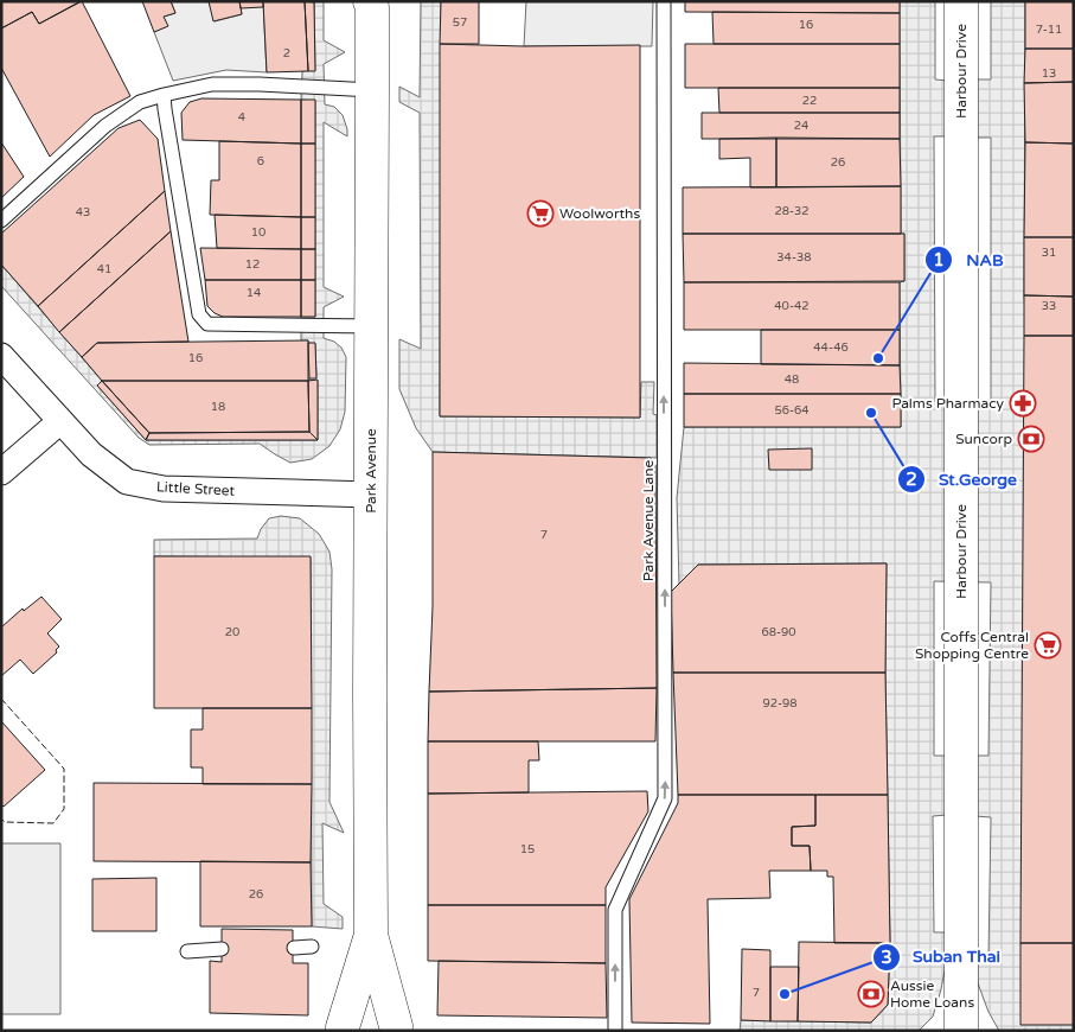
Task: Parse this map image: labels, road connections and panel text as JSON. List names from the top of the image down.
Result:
{
  "streets": {
    "street": ["Harbour Drive", "Park Avenue", "Little Street"],
    "lane": ["Park Avenue Lane"]
  },
  "crossings": [
    ["Park Avenue", "Little Street"]
  ],
  "one_way": ["Park Avenue Lane"],
  "places": {
    "supermarket": ["Woolworths", "Coffs Central Shopping Centre"],
    "other": ["NAB", "St.George", "Suban Thai"],
    "pharmacy": ["Palms Pharmacy"],
    "bank": ["Suncorp", "Aussie Home Loans"]
  },
  "house_numbers": [
    "57",
    "16",
    "7-11",
    "2",
    "13",
    "22",
    "4",
    "24",
    "6",
    "26",
    "28-32",
    "43",
    "10",
    "31",
    "34-38",
    "12",
    "41",
    "14",
    "40-42",
    "33",
    "44-46",
    "16",
    "48",
    "18",
    "56-64",
    "7",
    "20",
    "68-90",
    "92-98",
    "15",
    "26",
    "7"
  ]
}
